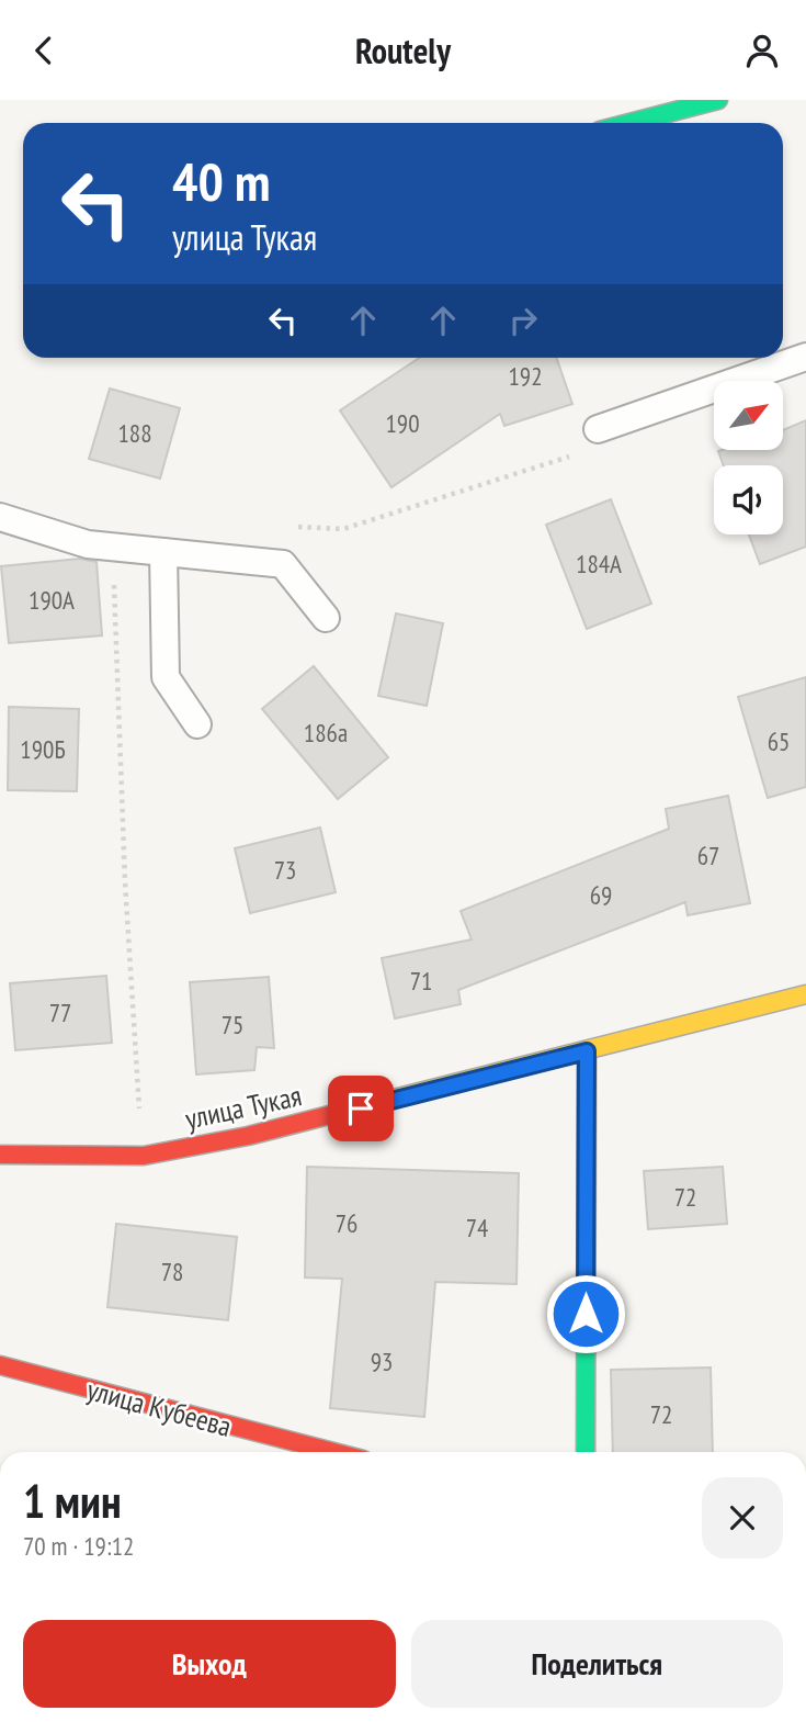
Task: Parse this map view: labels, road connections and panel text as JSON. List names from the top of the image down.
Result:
{
  "streets": {
    "street": ["улица Тукая", "улица Кубеева"]
  },
  "house_numbers": [
    "192",
    "190",
    "188",
    "184А",
    "190А",
    "186а",
    "65",
    "190Б",
    "67",
    "73",
    "69",
    "71",
    "77",
    "75",
    "72",
    "76",
    "74",
    "78",
    "93",
    "72"
  ],
  "north": "top right",
  "page": {
    "header": "Routely",
    "turn": ["40 m", "улица Тукая"],
    "heading": ["1 мин", "70 m · 19:12"],
    "buttons": ["Выход", "Поделиться"]
  }
}
